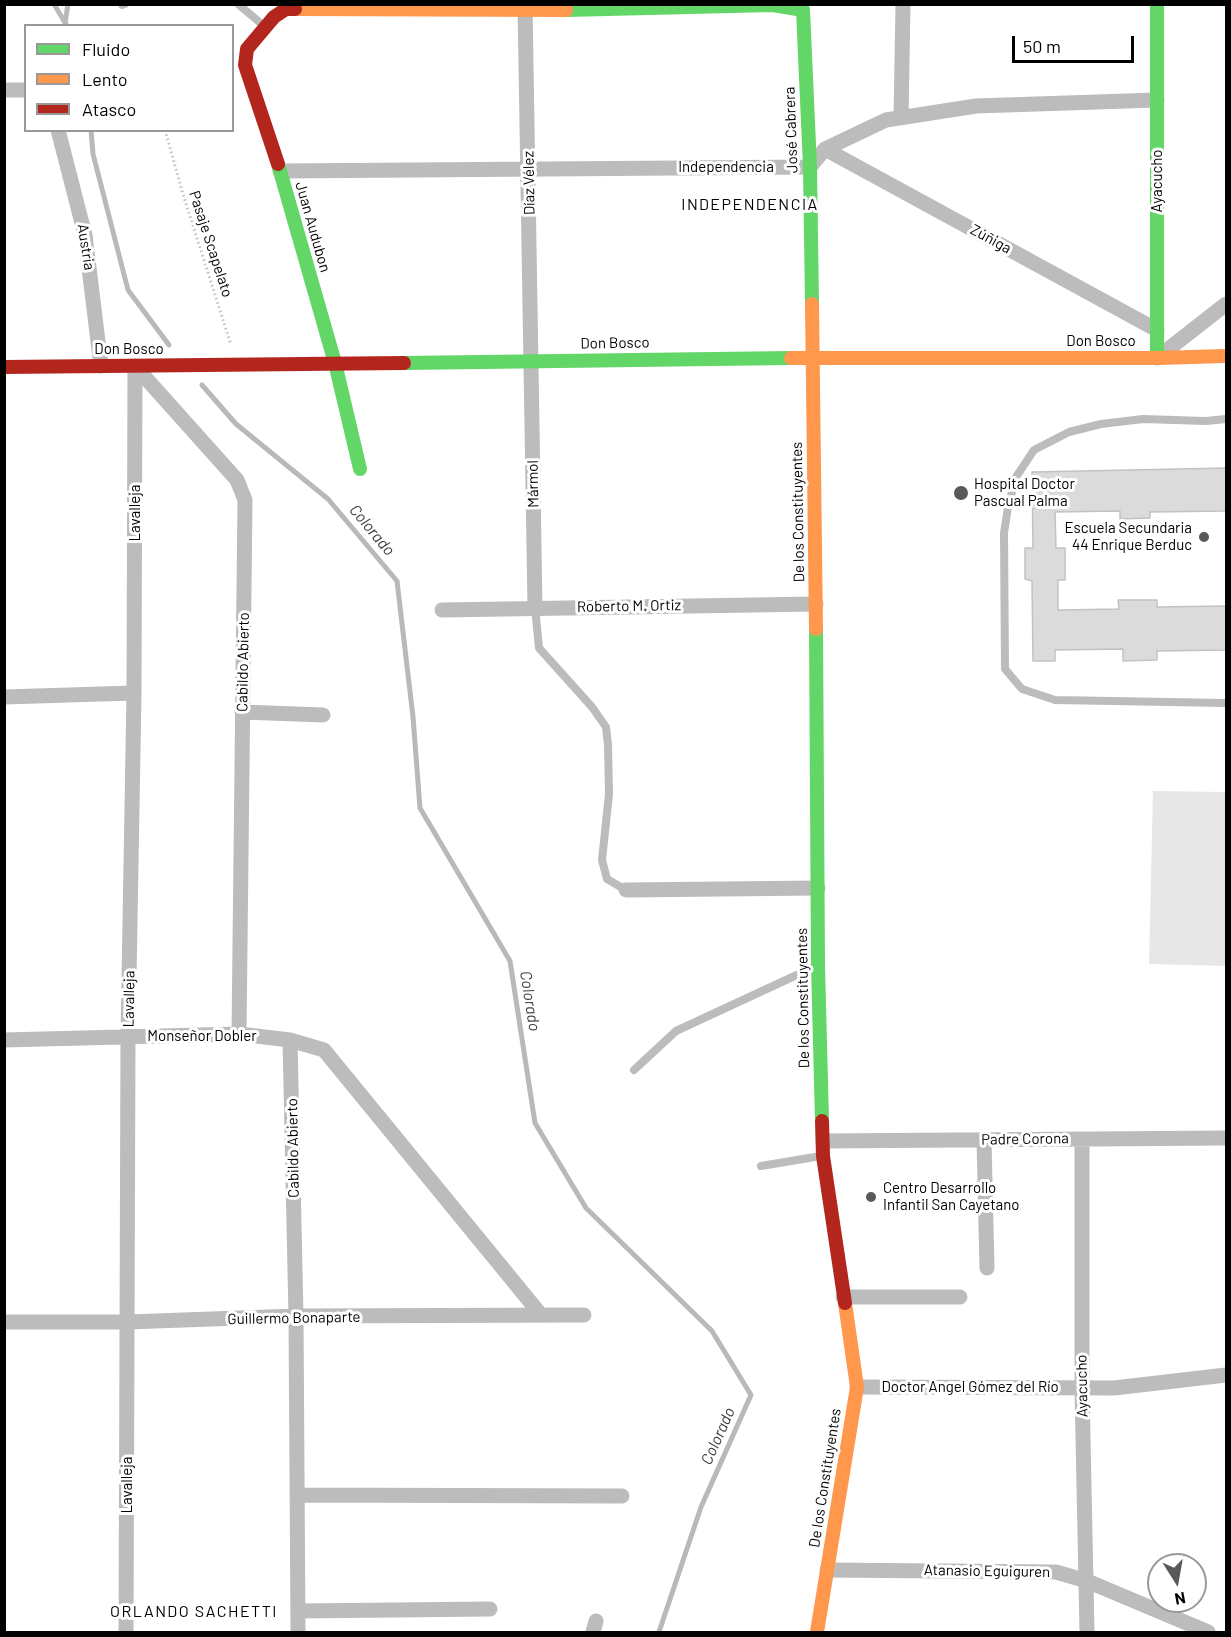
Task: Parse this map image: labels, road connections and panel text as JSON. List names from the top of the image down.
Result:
{
  "streets": {
    "street": [
      "José Cabrera",
      "Independencia",
      "Ayacucho",
      "Díaz Vélez",
      "Juan Audubon",
      "Zúñiga",
      "Austria",
      "Don Bosco",
      "Mármol",
      "De los Constituyentes",
      "Lavalleja",
      "Roberto M. Ortiz",
      "Cabildo Abierto",
      "Monseñor Dobler",
      "Padre Corona",
      "Guillermo Bonaparte",
      "Doctor Angel Gómez del Río",
      "Atanasio Eguiguren"
    ],
    "path": ["Pasaje Scapelato"]
  },
  "crossings": [
    ["José Cabrera", "Independencia"],
    ["José Cabrera", "Díaz Vélez"],
    ["José Cabrera", "Juan Audubon"],
    ["José Cabrera", "Don Bosco"],
    ["José Cabrera", "De los Constituyentes"],
    ["Independencia", "Díaz Vélez"],
    ["Independencia", "Juan Audubon"],
    ["Ayacucho", "Zúñiga"],
    ["Ayacucho", "Don Bosco"],
    ["Ayacucho", "Padre Corona"],
    ["Ayacucho", "Doctor Angel Gómez del Río"],
    ["Ayacucho", "Atanasio Eguiguren"],
    ["Díaz Vélez", "Juan Audubon"],
    ["Díaz Vélez", "Don Bosco"],
    ["Díaz Vélez", "Mármol"],
    ["Juan Audubon", "Don Bosco"],
    ["Pasaje Scapelato", "Don Bosco"],
    ["Austria", "Don Bosco"],
    ["Don Bosco", "Mármol"],
    ["Don Bosco", "De los Constituyentes"],
    ["Don Bosco", "Lavalleja"],
    ["Don Bosco", "Cabildo Abierto"],
    ["Mármol", "Roberto M. Ortiz"],
    ["De los Constituyentes", "Roberto M. Ortiz"],
    ["De los Constituyentes", "Padre Corona"],
    ["De los Constituyentes", "Doctor Angel Gómez del Río"],
    ["De los Constituyentes", "Atanasio Eguiguren"],
    ["Lavalleja", "Cabildo Abierto"],
    ["Lavalleja", "Monseñor Dobler"],
    ["Lavalleja", "Guillermo Bonaparte"],
    ["Cabildo Abierto", "Monseñor Dobler"],
    ["Cabildo Abierto", "Guillermo Bonaparte"]
  ],
  "districts": ["INDEPENDENCIA", "ORLANDO SACHETTI"],
  "water": ["Colorado"],
  "places": ["Hospital Doctor Pascual Palma", "Escuela Secundaria 44 Enrique Berduc", "Centro Desarrollo Infantil San Cayetano"],
  "legend": ["Fluido", "Lento", "Atasco"],
  "scale_bar": "50 m",
  "north": "bottom"
}
